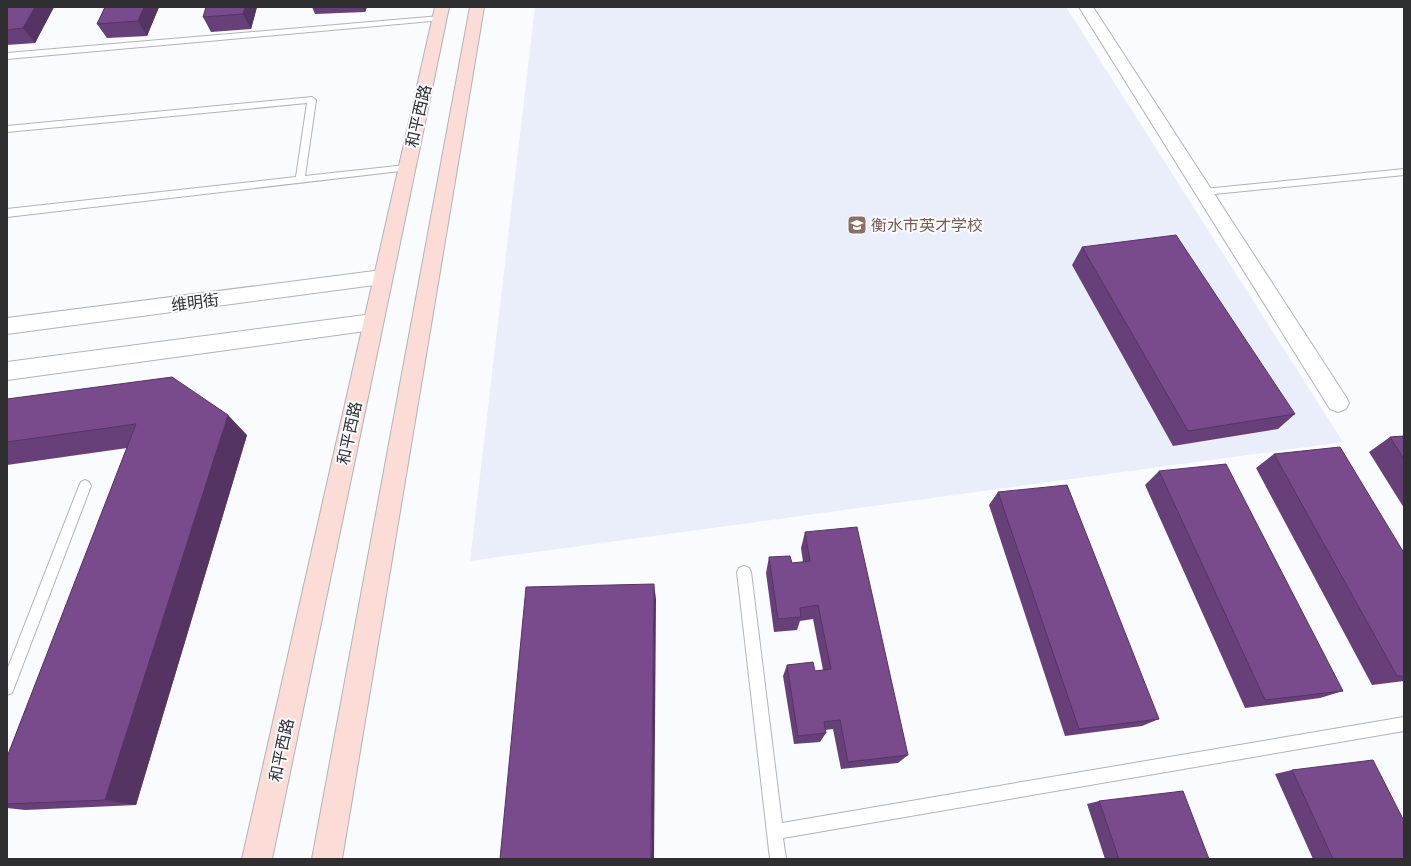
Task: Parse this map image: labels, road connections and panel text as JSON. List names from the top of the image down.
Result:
{
  "streets": {
    "main road": ["和平西路"],
    "street": ["维明街"]
  },
  "crossings": [
    ["和平西路", "维明街"]
  ],
  "places": {
    "school or university": ["衡水市英才学校"]
  }
}
